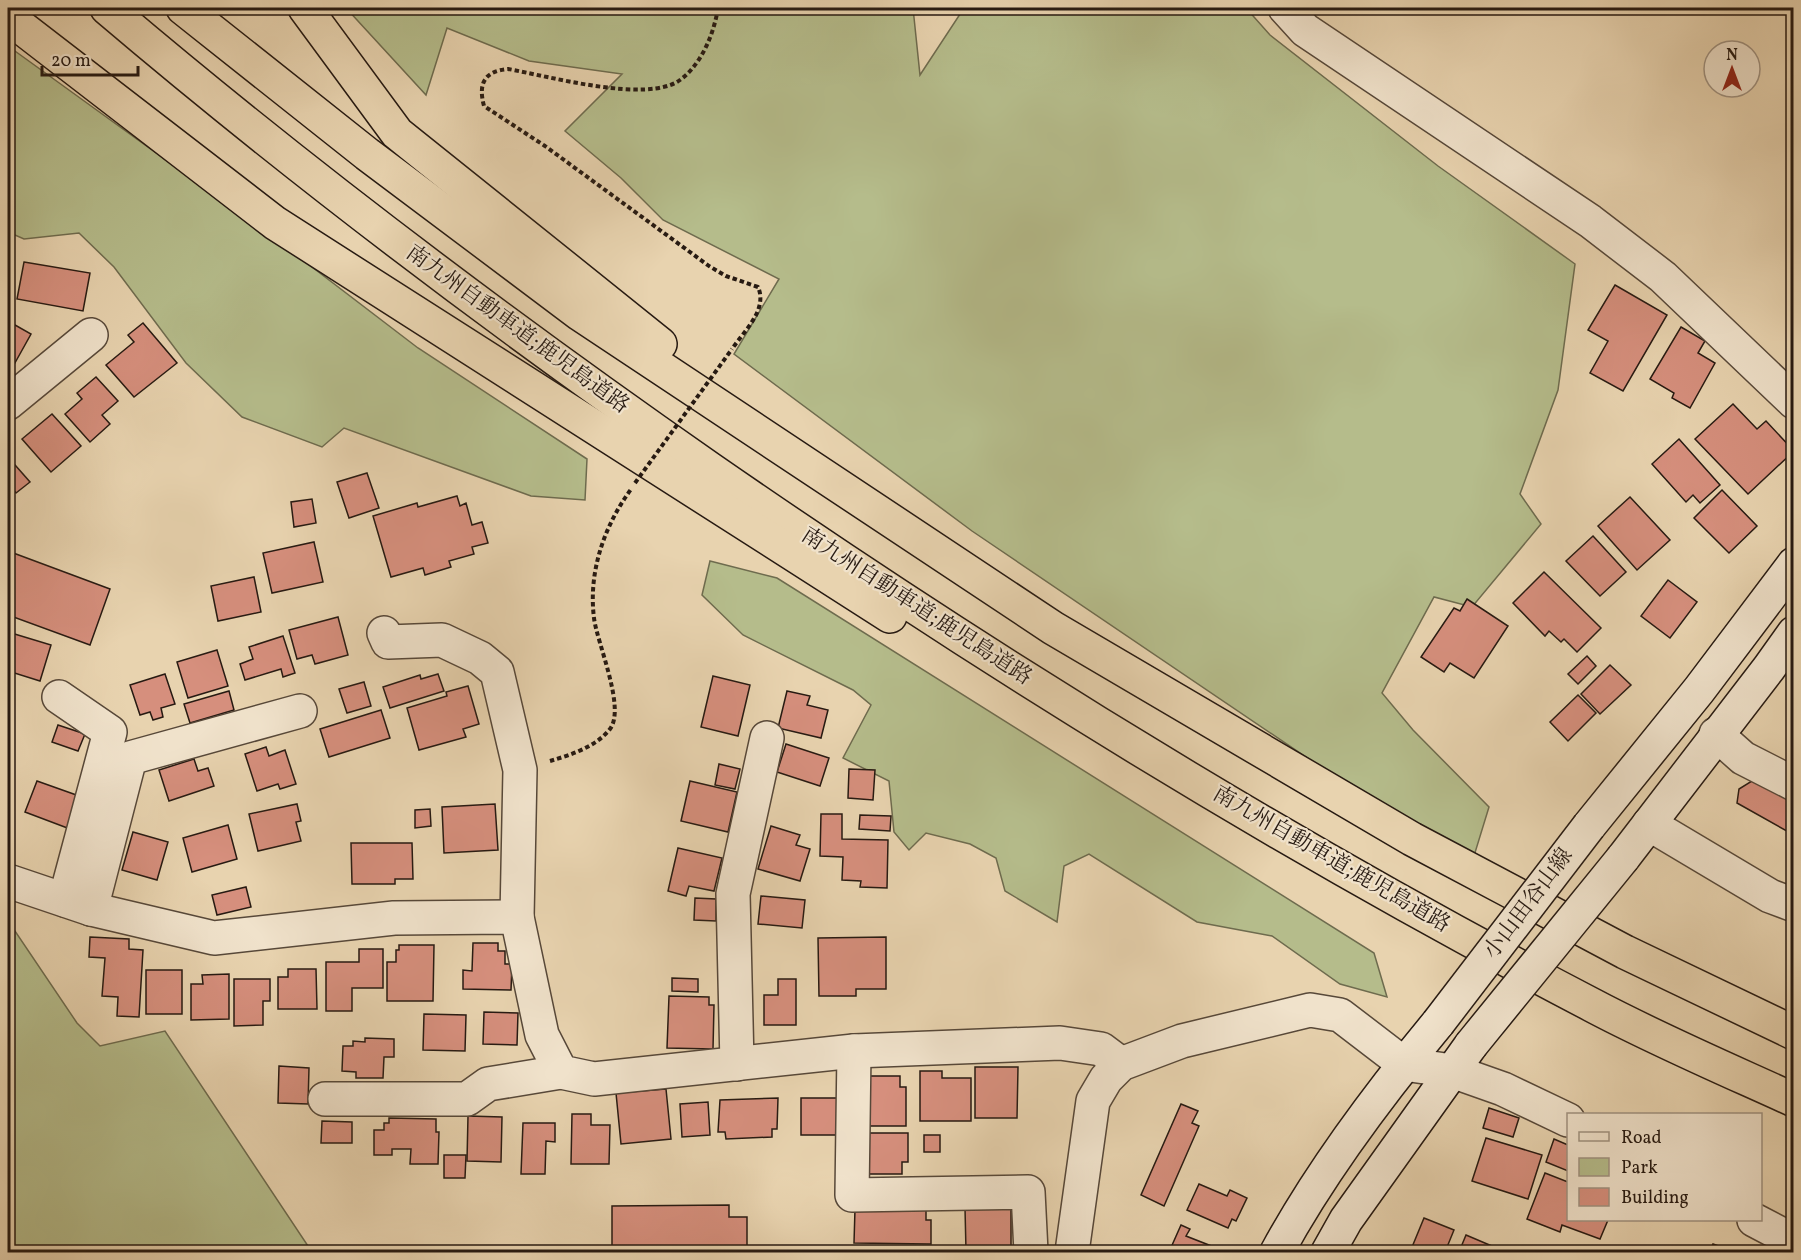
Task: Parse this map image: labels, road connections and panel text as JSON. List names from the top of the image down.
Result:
{
  "streets": {
    "highway": ["南九州自動車道;鹿児島道路"],
    "street": ["小山田谷山線"]
  },
  "legend": ["Road", "Park", "Building"],
  "scale_bar": "20 m",
  "north": "top"
}
